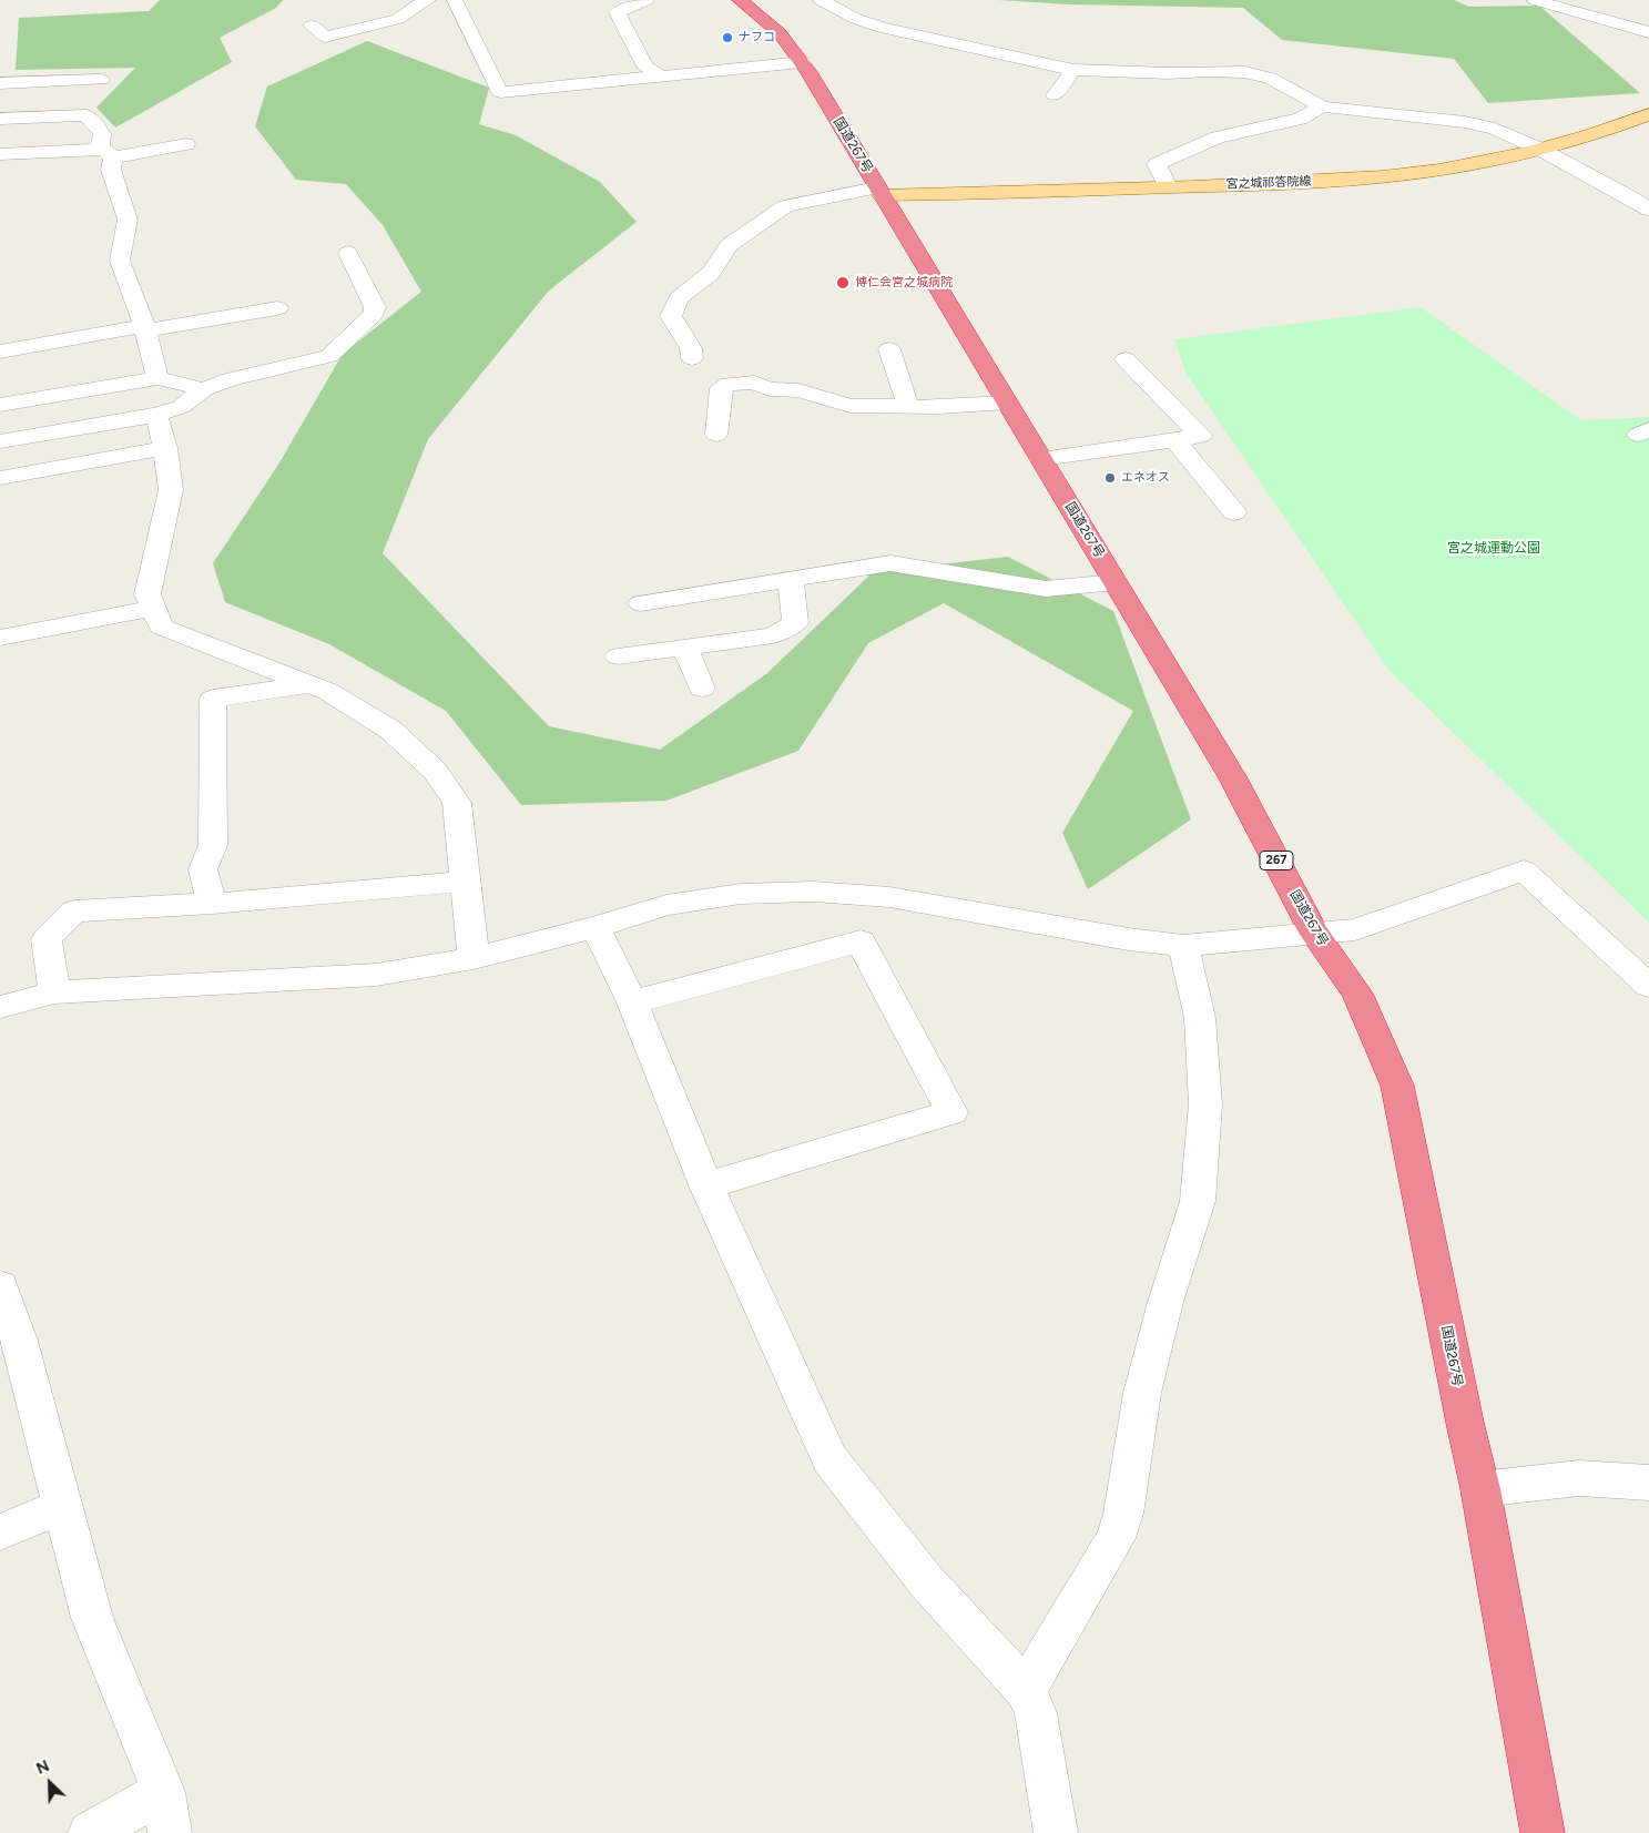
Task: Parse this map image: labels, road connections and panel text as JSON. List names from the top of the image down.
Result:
{
  "streets": {
    "highway": ["国道267号", "267"],
    "main road": ["宮之城祁答院線"]
  },
  "crossings": [
    ["国道267号", "宮之城祁答院線"]
  ],
  "parks": ["宮之城運動公園"],
  "places": ["ナフコ", "博仁会宮之城病院", "エネオス"],
  "north": "top left"
}
